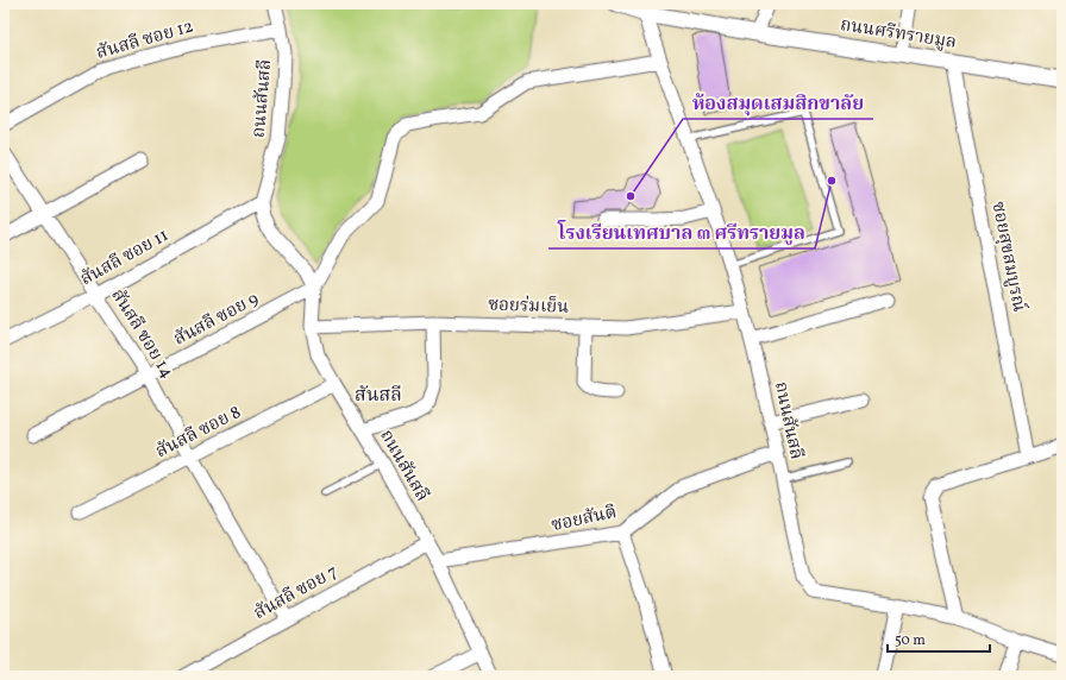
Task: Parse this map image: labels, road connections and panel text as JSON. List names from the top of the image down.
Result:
{
  "streets": {
    "street": [
      "ถนนศรีทรายมูล",
      "สันสลี ซอย 12",
      "ถนนสันสลี",
      "ซอยสุขสมบูรณ์",
      "สันสลี ซอย 11",
      "ซอยร่มเย็น",
      "สันสลี ซอย 9",
      "สันสลี ซอย 14",
      "สันสลี ซอย 8",
      "ซอยสันติ",
      "สันสลี ซอย 7"
    ]
  },
  "crossings": [
    ["ถนนศรีทรายมูล", "ถนนสันสลี"],
    ["ถนนศรีทรายมูล", "ซอยสุขสมบูรณ์"],
    ["สันสลี ซอย 12", "ถนนสันสลี"],
    ["ถนนสันสลี", "สันสลี ซอย 11"],
    ["ถนนสันสลี", "ซอยร่มเย็น"],
    ["ถนนสันสลี", "สันสลี ซอย 9"],
    ["ถนนสันสลี", "สันสลี ซอย 8"],
    ["ถนนสันสลี", "ซอยสันติ"],
    ["ถนนสันสลี", "สันสลี ซอย 7"],
    ["สันสลี ซอย 11", "สันสลี ซอย 14"],
    ["สันสลี ซอย 9", "สันสลี ซอย 14"],
    ["สันสลี ซอย 14", "สันสลี ซอย 8"],
    ["สันสลี ซอย 14", "สันสลี ซอย 7"]
  ],
  "districts": ["สันสลี"],
  "places": ["โรงเรียนเทศบาล ๓ ศรีทรายมูล", "ห้องสมุดเสมสิกขาลัย"],
  "scale_bar": "50 m"
}
